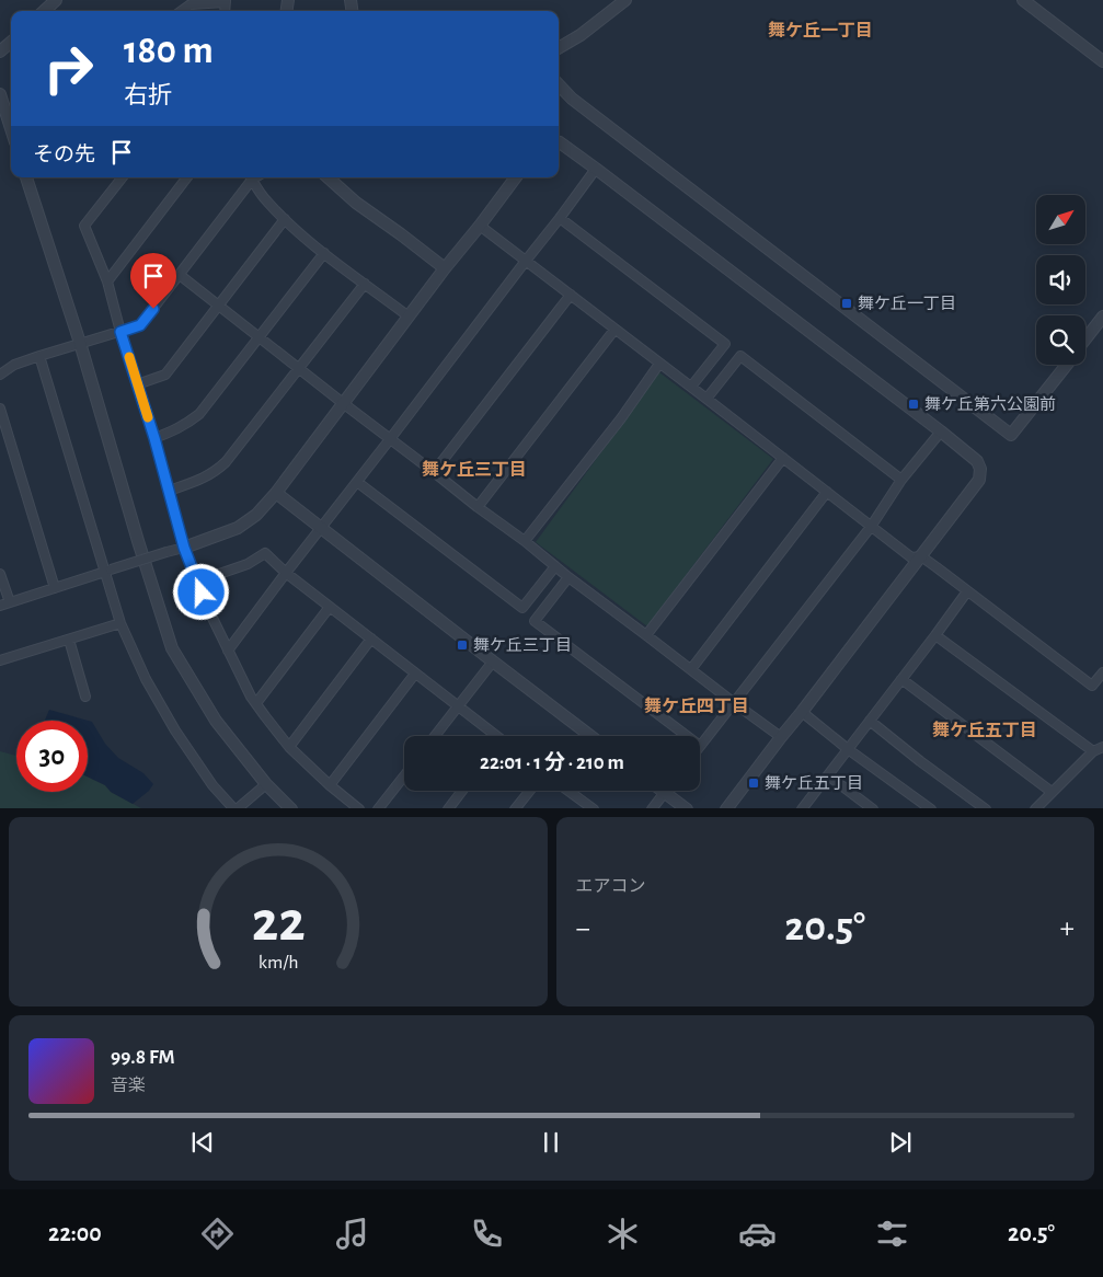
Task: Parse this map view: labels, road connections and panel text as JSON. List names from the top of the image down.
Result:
{
  "districts": [
    "舞ケ丘一丁目",
    "舞ケ丘三丁目",
    "舞ケ丘四丁目",
    "舞ケ丘五丁目"
  ],
  "places": {
    "transit": [
      "舞ケ丘一丁目",
      "舞ケ丘第六公園前",
      "舞ケ丘三丁目",
      "舞ケ丘五丁目"
    ]
  },
  "north": "top right",
  "page": {
    "turn": ["180 m", "右折"],
    "then": "その先",
    "limit": "30",
    "trip": "22:01 · 1 分 · 210 m",
    "tile": "エアコン",
    "heat": ["−", "20.5°", "+"],
    "song": ["99.8 FM", "音楽"],
    "tabs": ["22:00", "20.5°"],
    "gauge": ["22", "km/h"]
  }
}
